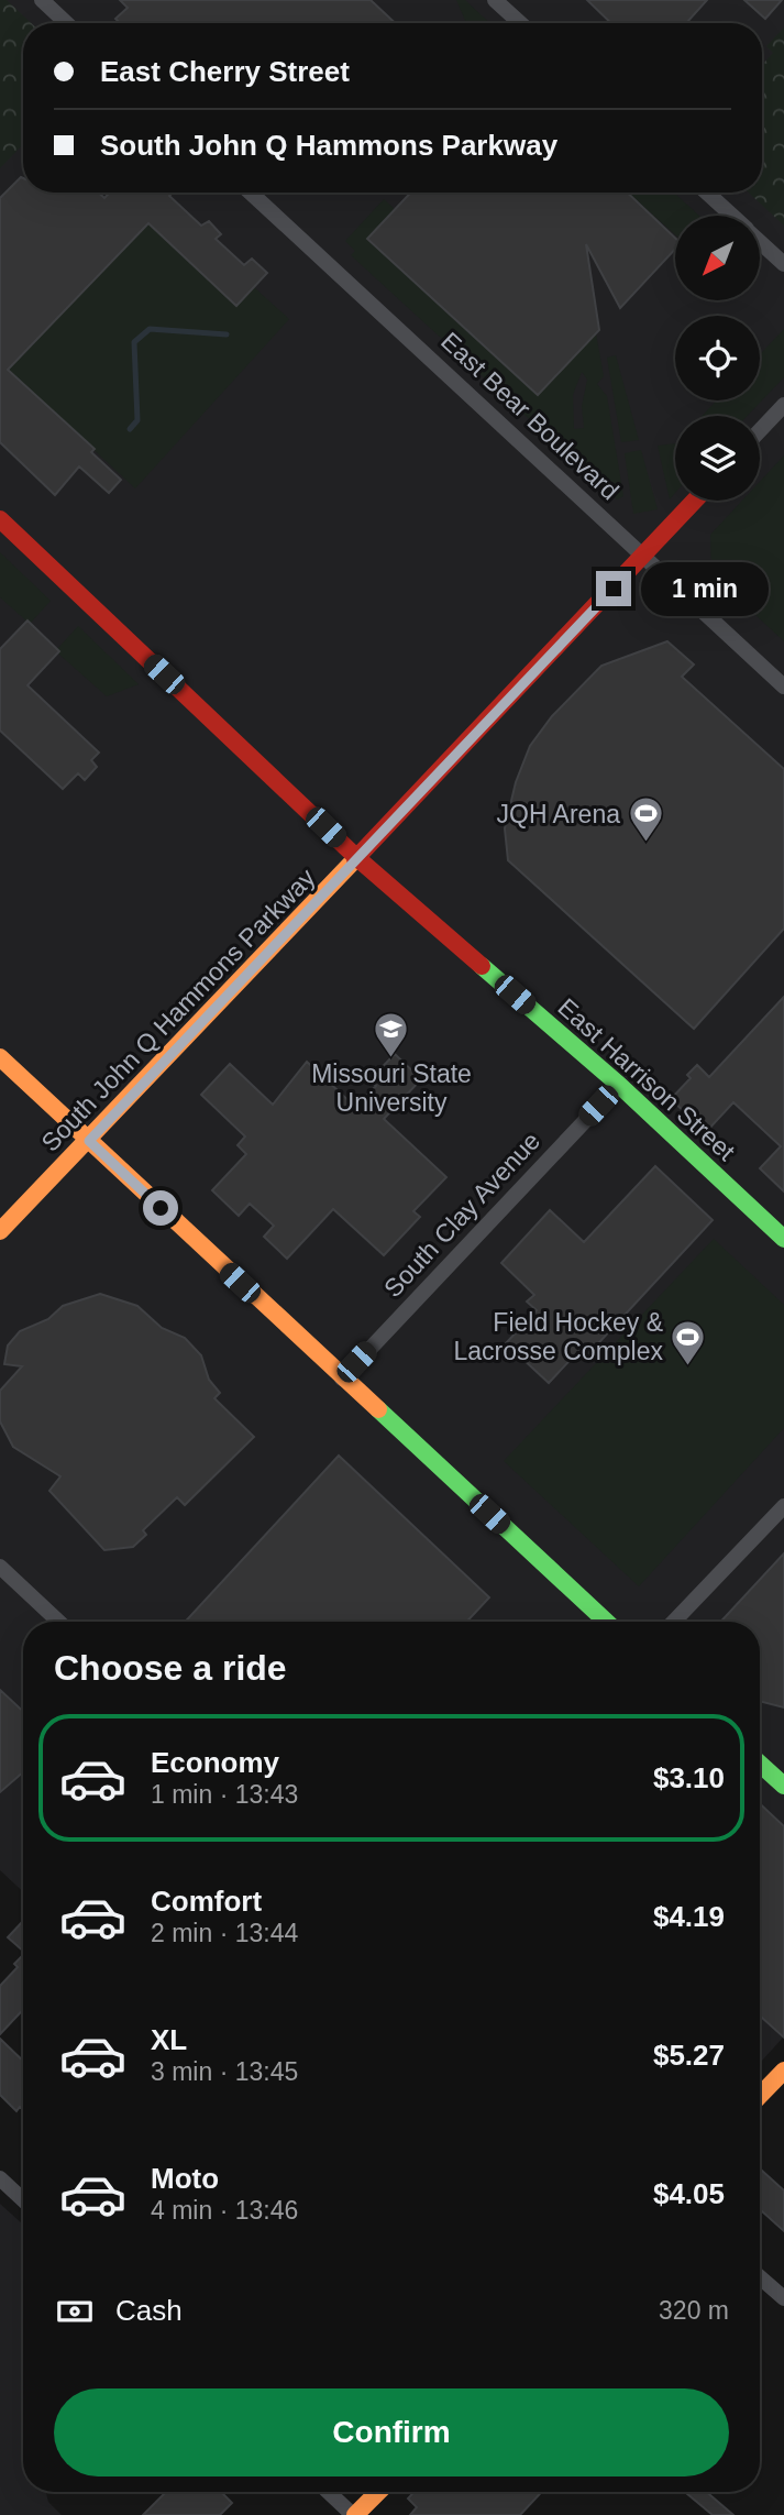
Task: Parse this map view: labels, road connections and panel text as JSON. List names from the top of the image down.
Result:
{
  "streets": {
    "street": [
      "East Bear Boulevard",
      "South John Q Hammons Parkway",
      "East Harrison Street",
      "South Clay Avenue"
    ]
  },
  "crossings": [
    ["East Bear Boulevard", "South John Q Hammons Parkway"],
    ["South John Q Hammons Parkway", "East Harrison Street"],
    ["East Harrison Street", "South Clay Avenue"]
  ],
  "places": {
    "sports": ["JQH Arena", "Field Hockey & Lacrosse Complex"],
    "school or university": ["Missouri State University"]
  },
  "north": "bottom left",
  "page": {
    "banner": ["East Cherry Street", "South John Q Hammons Parkway"],
    "bubble": "1 min",
    "heading": "Choose a ride",
    "list": [
      {
        "name": "Economy",
        "note": "1 min · 13:43",
        "value": "$3.10"
      },
      {
        "name": "Comfort",
        "note": "2 min · 13:44",
        "value": "$4.19"
      },
      {
        "name": "XL",
        "note": "3 min · 13:45",
        "value": "$5.27"
      },
      {
        "name": "Moto",
        "note": "4 min · 13:46",
        "value": "$4.05"
      }
    ],
    "pay": ["Cash", "320 m"],
    "buttons": "Confirm"
  }
}
